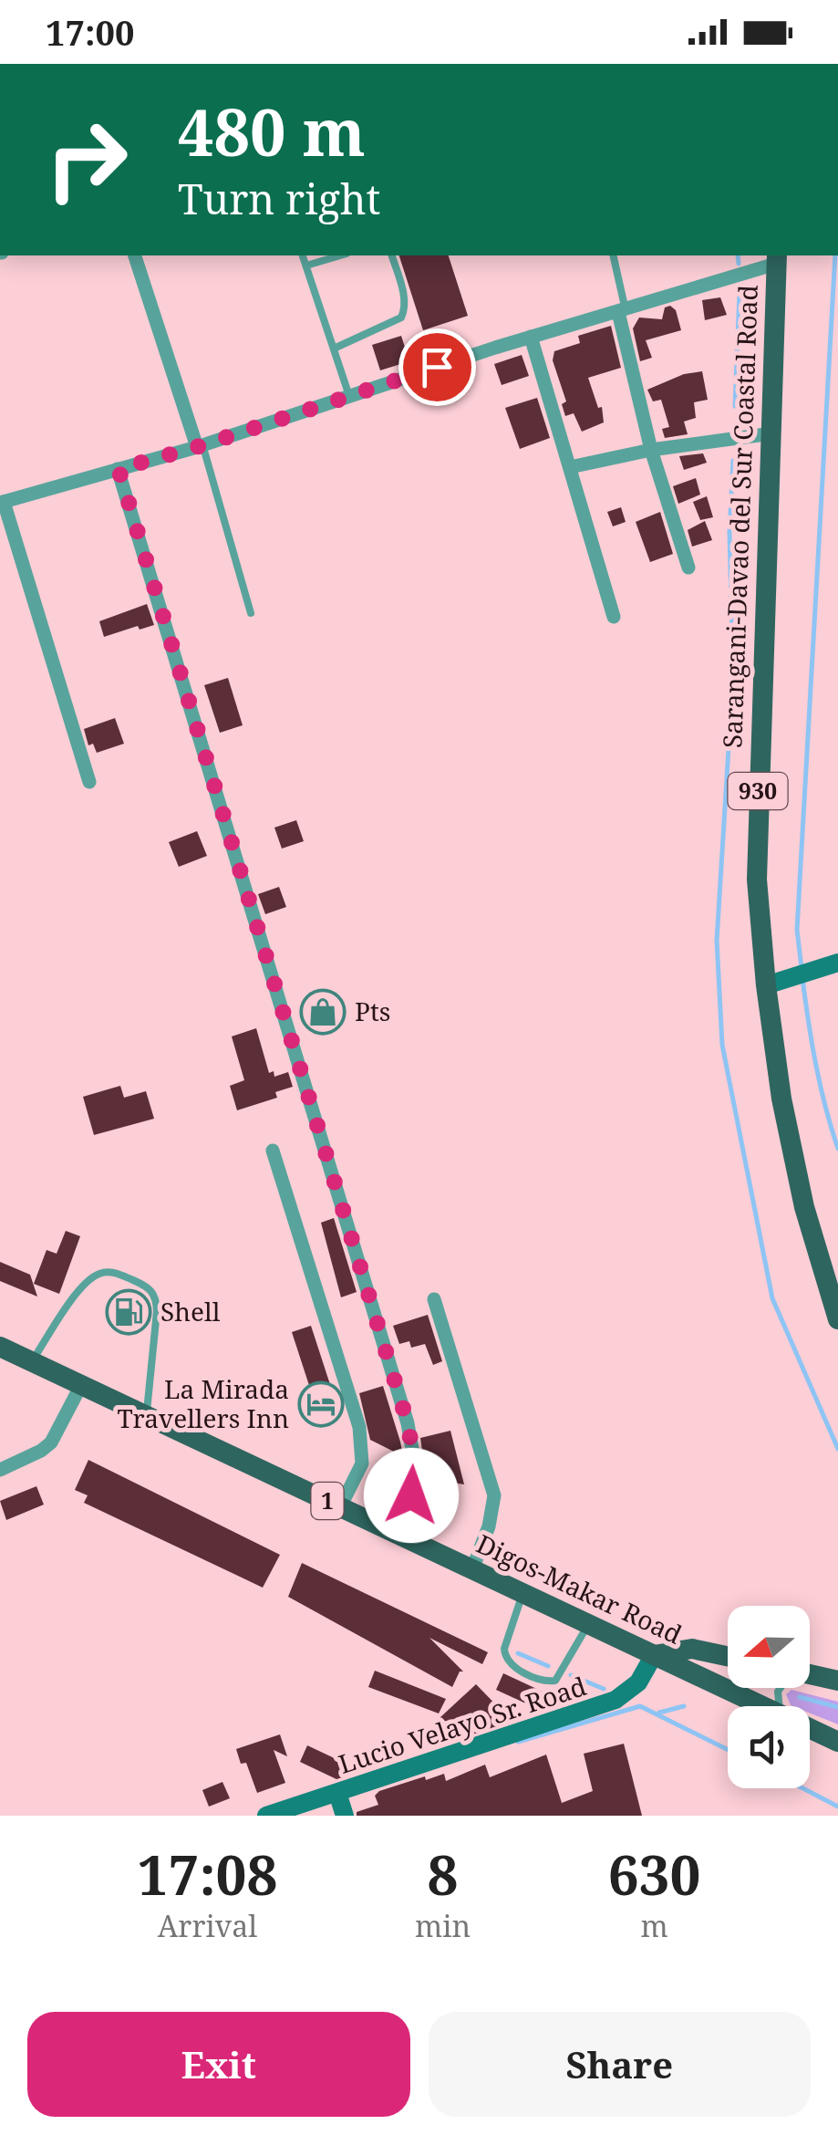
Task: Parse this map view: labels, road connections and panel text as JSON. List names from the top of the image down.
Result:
{
  "streets": {
    "main road": [
      "Sarangani-Davao del Sur Coastal Road",
      "930",
      "1",
      "Digos-Makar Road",
      "Lucio Velayo Sr. Road"
    ]
  },
  "crossings": [
    ["Digos-Makar Road", "Lucio Velayo Sr. Road"]
  ],
  "places": {
    "shop": ["Pts"],
    "fuel station": ["Shell"],
    "hotel": ["La Mirada Travellers Inn"]
  },
  "north": "left",
  "page": {
    "status": "17:00",
    "turn": ["480 m", "Turn right"],
    "eta": [
      "17:08",
      "Arrival",
      "8",
      "min",
      "630",
      "m"
    ],
    "buttons": ["Exit", "Share"]
  }
}
